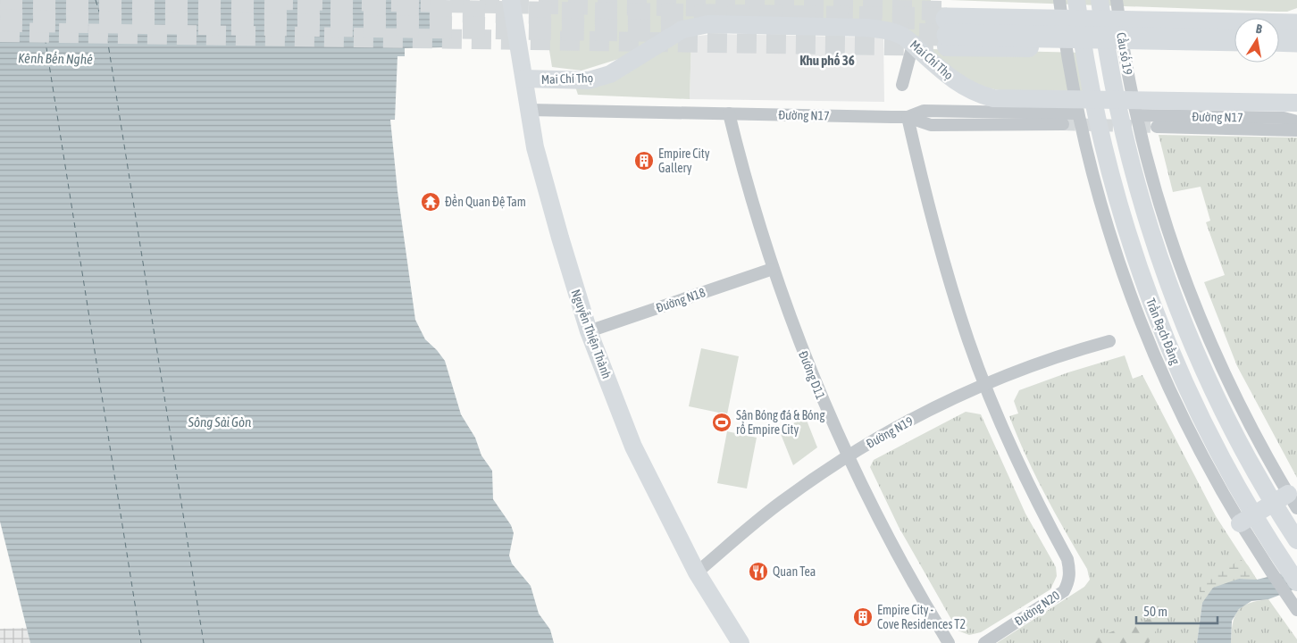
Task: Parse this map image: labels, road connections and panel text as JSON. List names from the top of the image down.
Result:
{
  "streets": {
    "main road": ["Mai Chí Thọ"],
    "street": [
      "Cầu số 19",
      "Đường N17",
      "Đường N18",
      "Trần Bạch Đằng",
      "Nguyễn Thiện Thành",
      "Đường D11",
      "Đường N19",
      "Đường N20"
    ]
  },
  "crossings": [
    ["Cầu số 19", "Đường N17"],
    ["Cầu số 19", "Trần Bạch Đằng"],
    ["Mai Chí Thọ", "Nguyễn Thiện Thành"],
    ["Đường N17", "Trần Bạch Đằng"],
    ["Đường N17", "Nguyễn Thiện Thành"],
    ["Đường N17", "Đường D11"],
    ["Đường N18", "Nguyễn Thiện Thành"],
    ["Đường N18", "Đường D11"],
    ["Nguyễn Thiện Thành", "Đường N19"],
    ["Đường D11", "Đường N19"],
    ["Đường N19", "Đường N20"]
  ],
  "districts": ["Khu phố 36"],
  "water": ["Kênh Bến Nghé", "Sông Sài Gòn"],
  "places": {
    "building": ["Empire City Gallery", "Empire City - Cove Residences T2"],
    "temple": ["Đền Quan Đệ Tam"],
    "sports": ["Sân Bóng đá & Bóng rổ Empire City"],
    "restaurant": ["Quan Tea"]
  },
  "scale_bar": "50 m",
  "north": "top"
}
